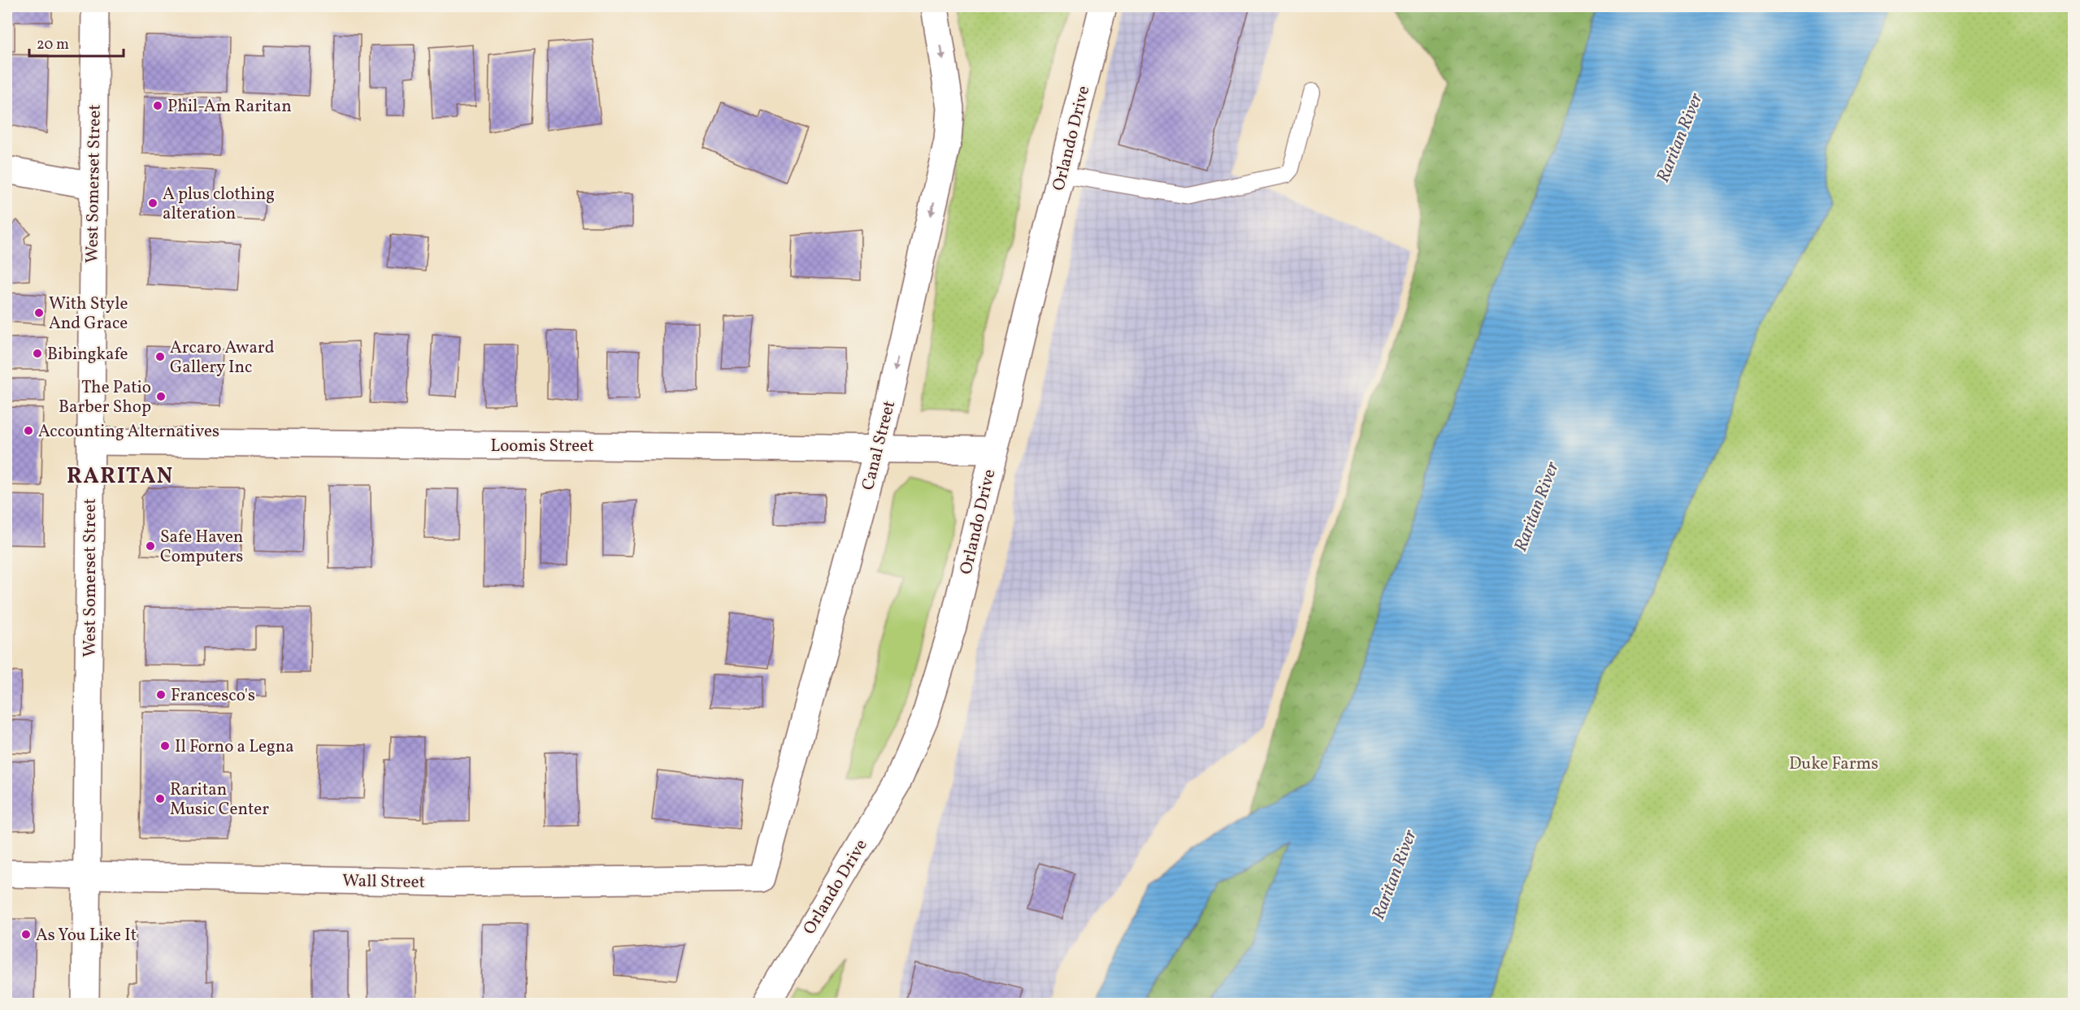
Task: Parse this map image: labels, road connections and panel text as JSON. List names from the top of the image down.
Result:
{
  "streets": {
    "street": [
      "Orlando Drive",
      "West Somerset Street",
      "Loomis Street",
      "Canal Street",
      "Wall Street"
    ]
  },
  "crossings": [
    ["Orlando Drive", "Loomis Street"],
    ["West Somerset Street", "Loomis Street"],
    ["West Somerset Street", "Wall Street"],
    ["Loomis Street", "Canal Street"],
    ["Canal Street", "Wall Street"]
  ],
  "one_way": ["Canal Street"],
  "districts": ["RARITAN"],
  "water": ["Raritan River"],
  "parks": ["Duke Farms"],
  "places": [
    "Phil-Am Raritan",
    "A plus clothing alteration",
    "With Style And Grace",
    "Bibingkafe",
    "Arcaro Award Gallery Inc",
    "The Patio Barber Shop",
    "Accounting Alternatives",
    "Safe Haven Computers",
    "Francesco's",
    "Il Forno a Legna",
    "Raritan Music Center",
    "As You Like It"
  ],
  "scale_bar": "20 m"
}
